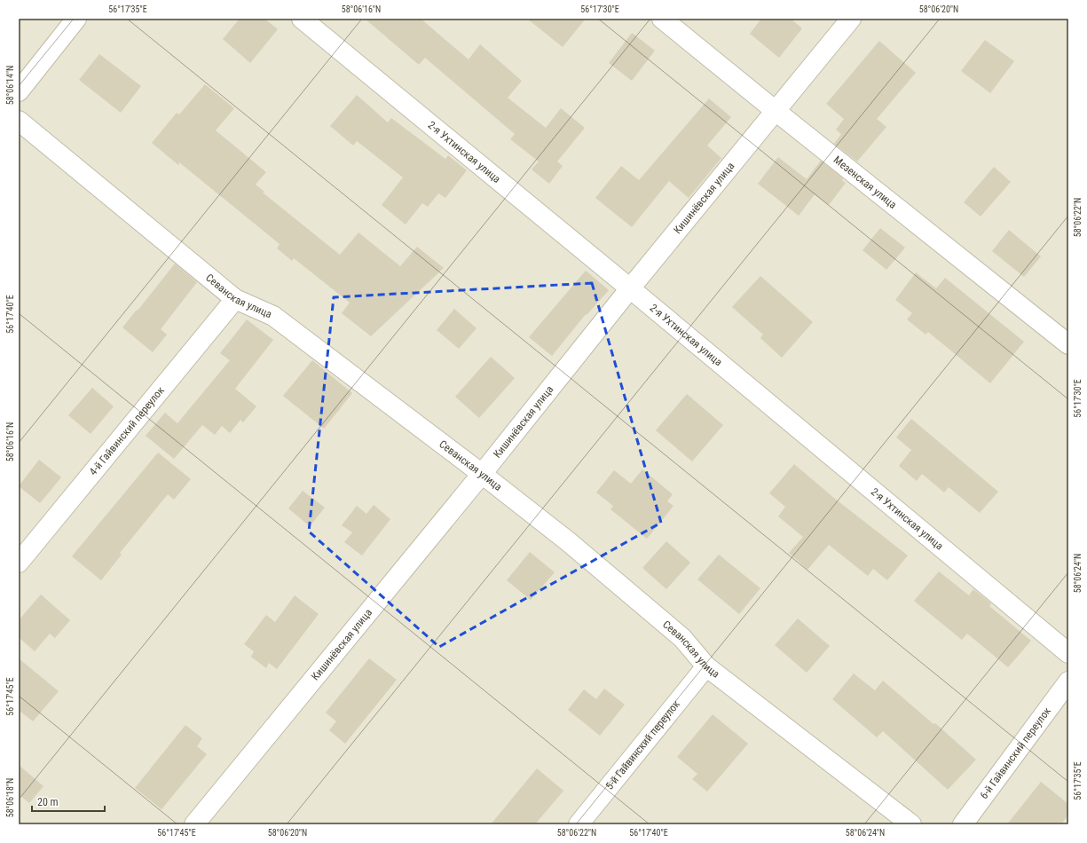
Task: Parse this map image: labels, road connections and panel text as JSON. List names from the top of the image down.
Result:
{
  "streets": {
    "street": [
      "2-я Ухтинская улица",
      "Мезенская улица",
      "Кишинёвская улица",
      "Севанская улица",
      "4-й Гайвинский переулок",
      "5-й Гайвинский переулок",
      "6-й Гайвинский переулок"
    ]
  },
  "crossings": [
    ["2-я Ухтинская улица", "Кишинёвская улица"],
    ["Мезенская улица", "Кишинёвская улица"],
    ["Кишинёвская улица", "Севанская улица"],
    ["Севанская улица", "4-й Гайвинский переулок"],
    ["Севанская улица", "5-й Гайвинский переулок"]
  ],
  "scale_bar": "20 m",
  "coordinates": [
    "56°17'35\"E",
    "58°06'16\"N",
    "56°17'30\"E",
    "58°06'20\"N",
    "58°06'14\"N",
    "58°06'22\"N",
    "56°17'40\"E",
    "58°06'24\"N",
    "56°17'45\"E",
    "58°06'18\"N"
  ]
}
